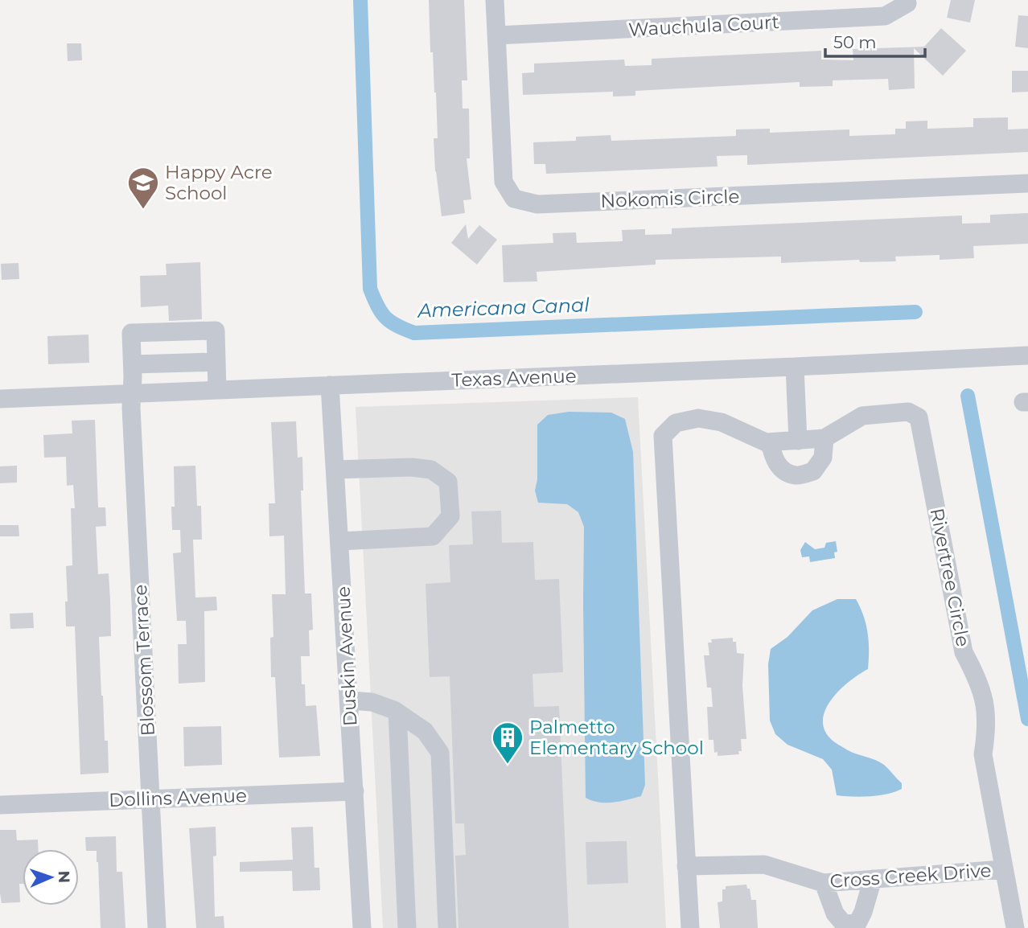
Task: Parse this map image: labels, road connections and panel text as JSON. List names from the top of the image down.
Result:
{
  "streets": {
    "street": [
      "Wauchula Court",
      "Nokomis Circle",
      "Texas Avenue",
      "Rivertree Circle",
      "Duskin Avenue",
      "Blossom Terrace",
      "Dollins Avenue",
      "Cross Creek Drive"
    ]
  },
  "crossings": [
    ["Wauchula Court", "Nokomis Circle"],
    ["Texas Avenue", "Duskin Avenue"],
    ["Texas Avenue", "Blossom Terrace"],
    ["Rivertree Circle", "Cross Creek Drive"],
    ["Duskin Avenue", "Dollins Avenue"],
    ["Blossom Terrace", "Dollins Avenue"]
  ],
  "water": ["Americana Canal"],
  "places": {
    "school or university": ["Happy Acre School"],
    "building": ["Palmetto Elementary School"]
  },
  "scale_bar": "50 m",
  "north": "right"
}
